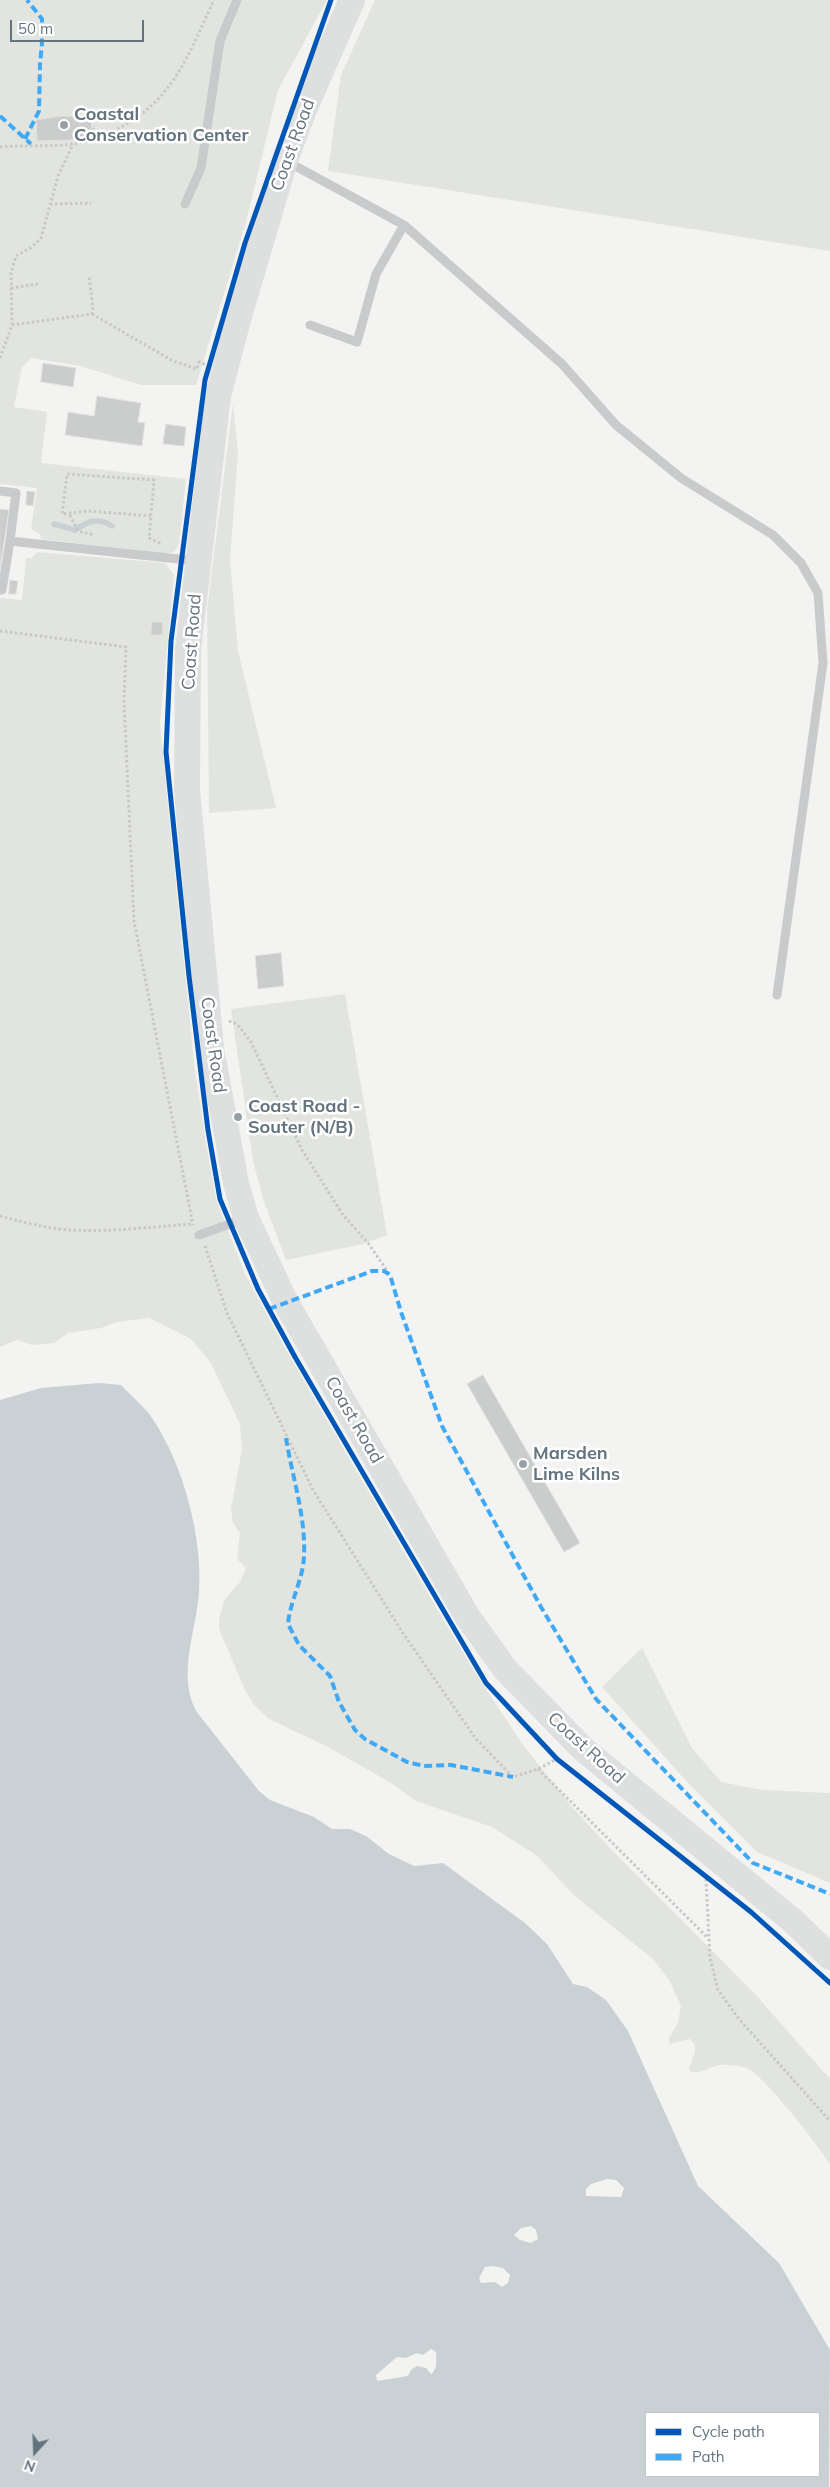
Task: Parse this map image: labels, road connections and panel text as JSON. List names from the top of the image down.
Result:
{
  "streets": {
    "main road": ["Coast Road"]
  },
  "places": ["Coastal Conservation Center", "Coast Road - Souter (N/B)", "Marsden Lime Kilns"],
  "legend": ["Cycle path", "Path"],
  "scale_bar": "50 m",
  "north": "bottom"
}
